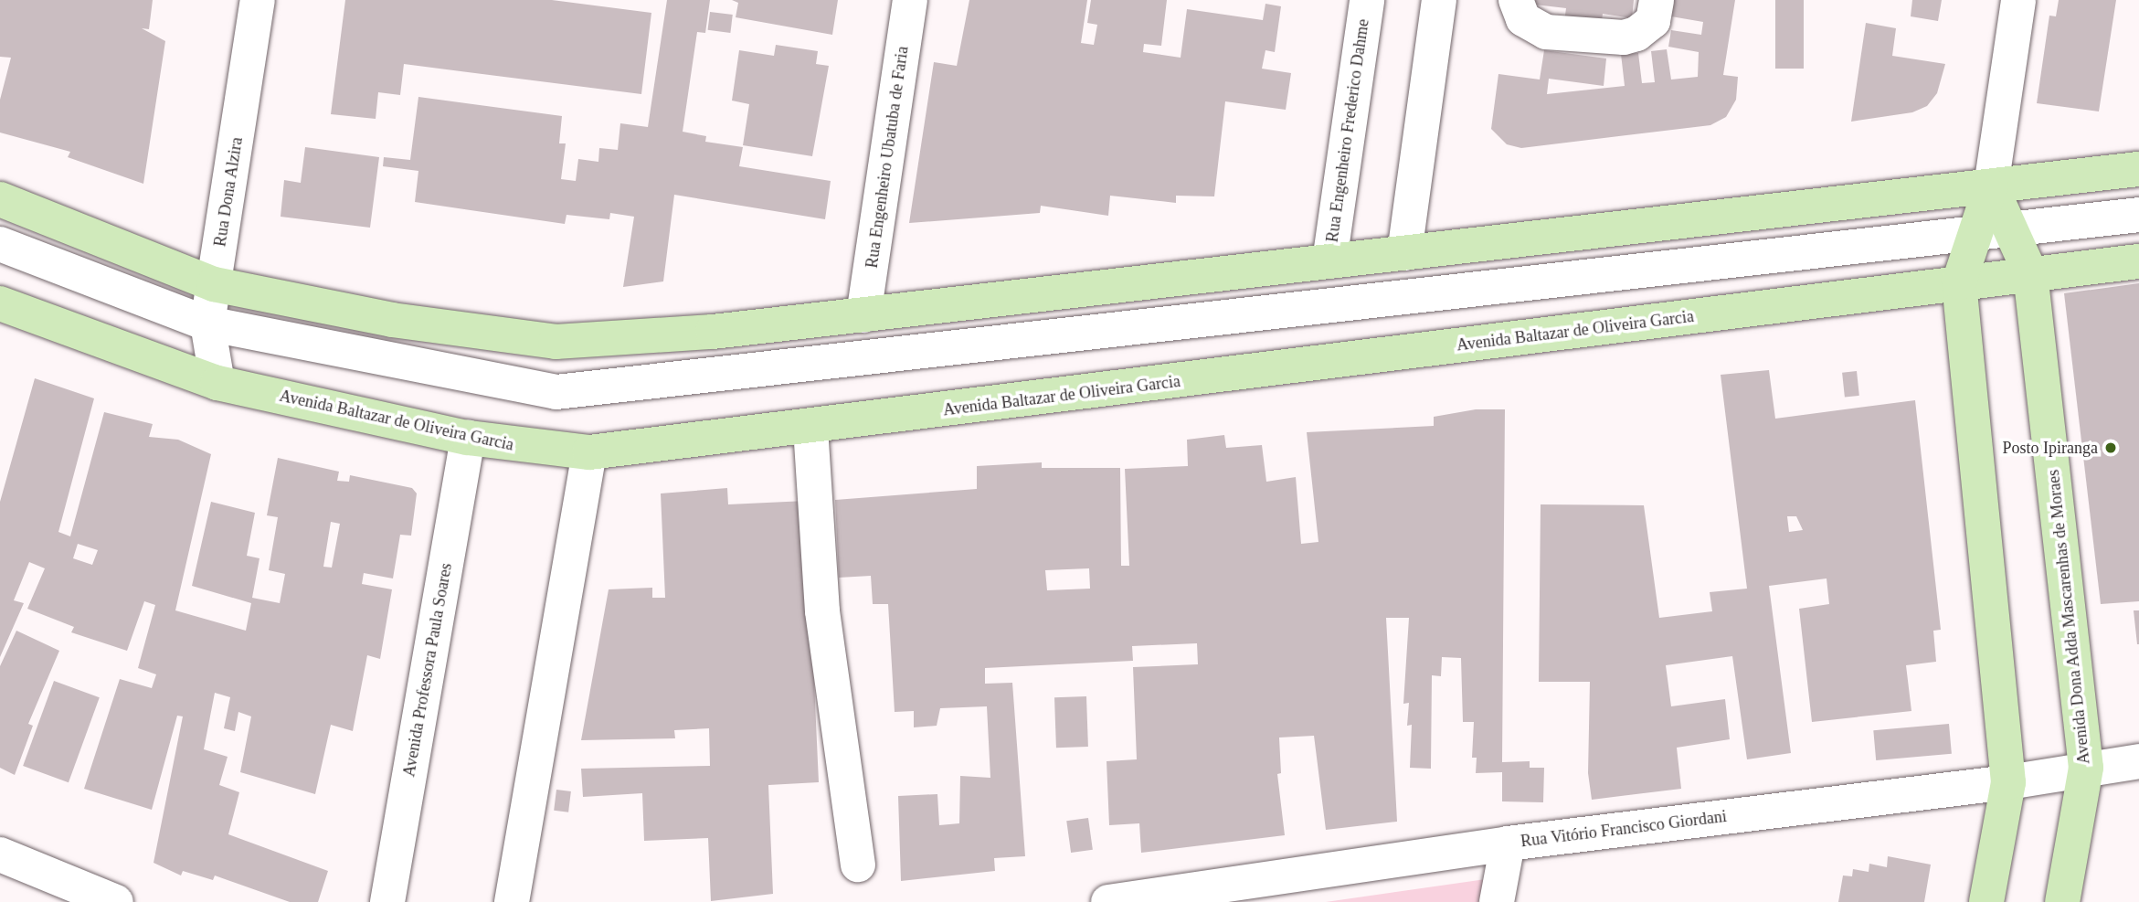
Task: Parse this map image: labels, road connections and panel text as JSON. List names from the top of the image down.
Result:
{
  "streets": {
    "main road": ["Avenida Baltazar de Oliveira Garcia", "Avenida Dona Adda Mascarenhas de Moraes"],
    "street": [
      "Rua Engenheiro Frederico Dahme",
      "Rua Engenheiro Ubatuba de Faria",
      "Rua Dona Alzira",
      "Avenida Professora Paula Soares",
      "Rua Vitório Francisco Giordani"
    ]
  },
  "crossings": [
    ["Rua Dona Alzira", "Avenida Baltazar de Oliveira Garcia"],
    ["Avenida Baltazar de Oliveira Garcia", "Avenida Dona Adda Mascarenhas de Moraes"],
    ["Avenida Baltazar de Oliveira Garcia", "Avenida Professora Paula Soares"],
    ["Avenida Dona Adda Mascarenhas de Moraes", "Rua Vitório Francisco Giordani"]
  ],
  "places": ["Posto Ipiranga"]
}
